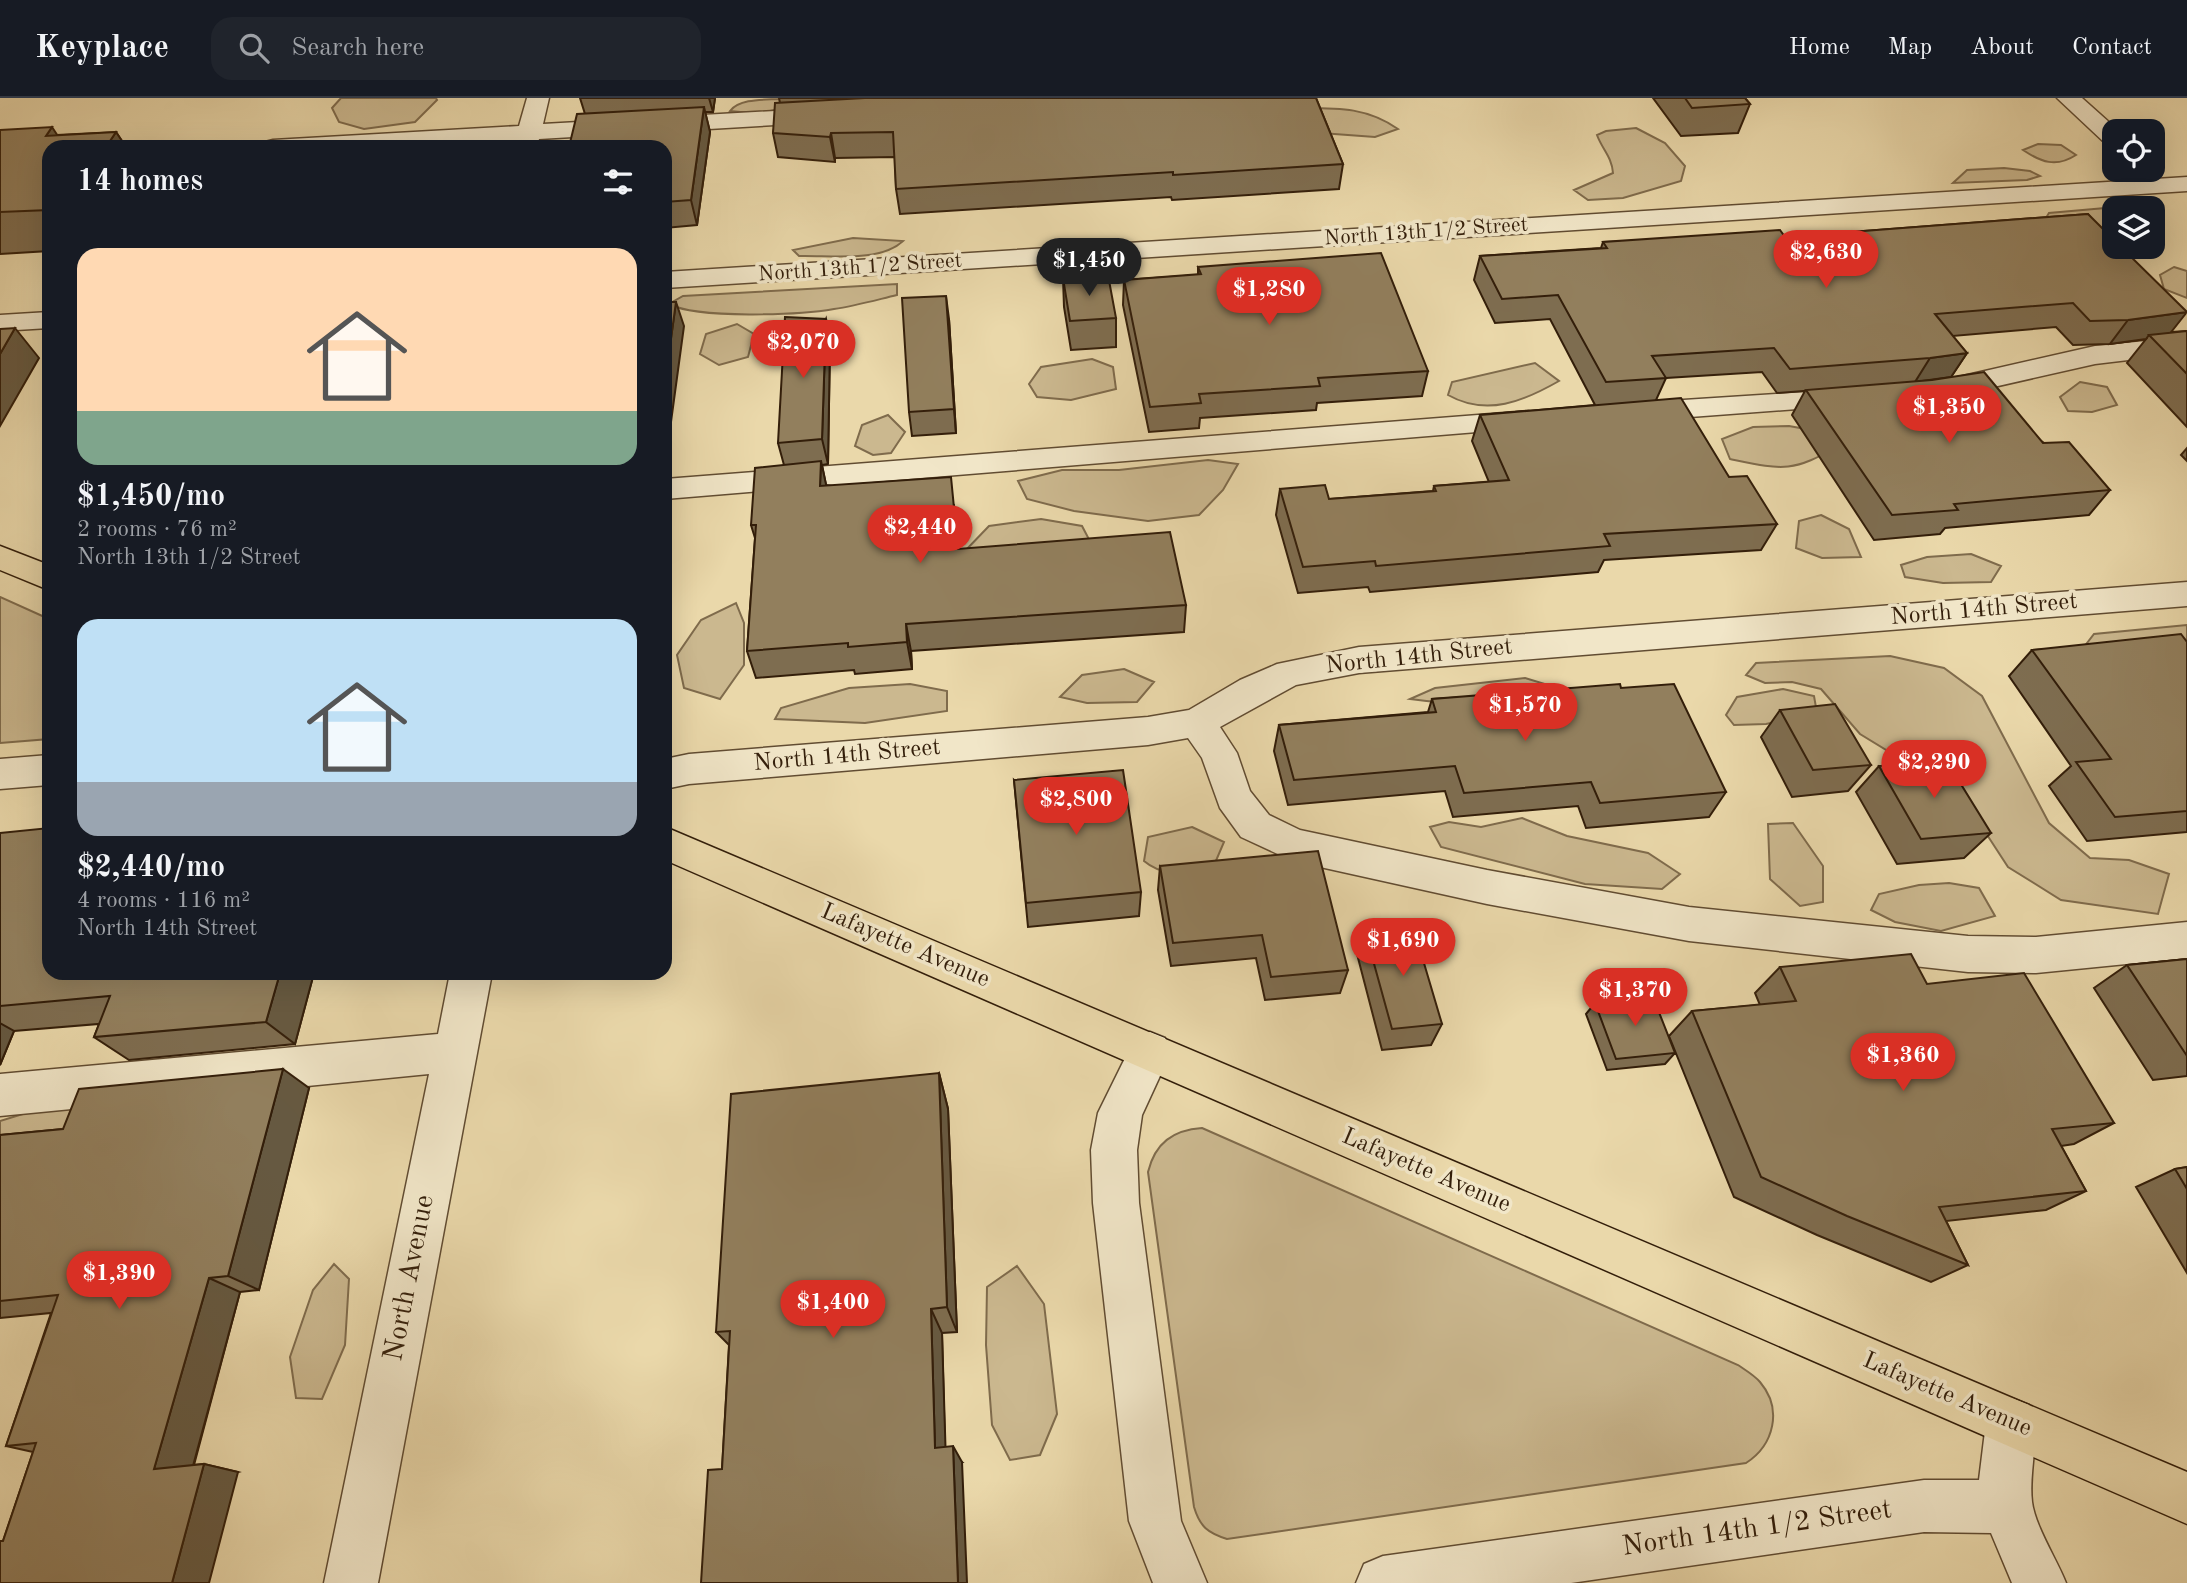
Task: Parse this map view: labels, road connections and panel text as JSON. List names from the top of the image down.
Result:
{
  "streets": {
    "main road": ["Lafayette Avenue"],
    "street": [
      "North 13th 1/2 Street",
      "North 14th Street",
      "North Avenue",
      "North 14th 1/2 Street"
    ]
  },
  "page": {
    "header": "Keyplace",
    "search": "Search here",
    "nav": [
      "Home",
      "Map",
      "About",
      "Contact"
    ],
    "heading": "14 homes",
    "list": [
      {
        "name": "$1,450/mo",
        "note": "2 rooms · 76 m² · North 13th 1/2 Street"
      },
      {
        "name": "$2,440/mo",
        "note": "4 rooms · 116 m² · North 14th Street"
      }
    ],
    "price": [
      "$2,630",
      "$1,450",
      "$1,280",
      "$2,070",
      "$1,350",
      "$2,440",
      "$1,570",
      "$2,290",
      "$2,800",
      "$1,690",
      "$1,370",
      "$1,360",
      "$1,390",
      "$1,400"
    ]
  }
}
